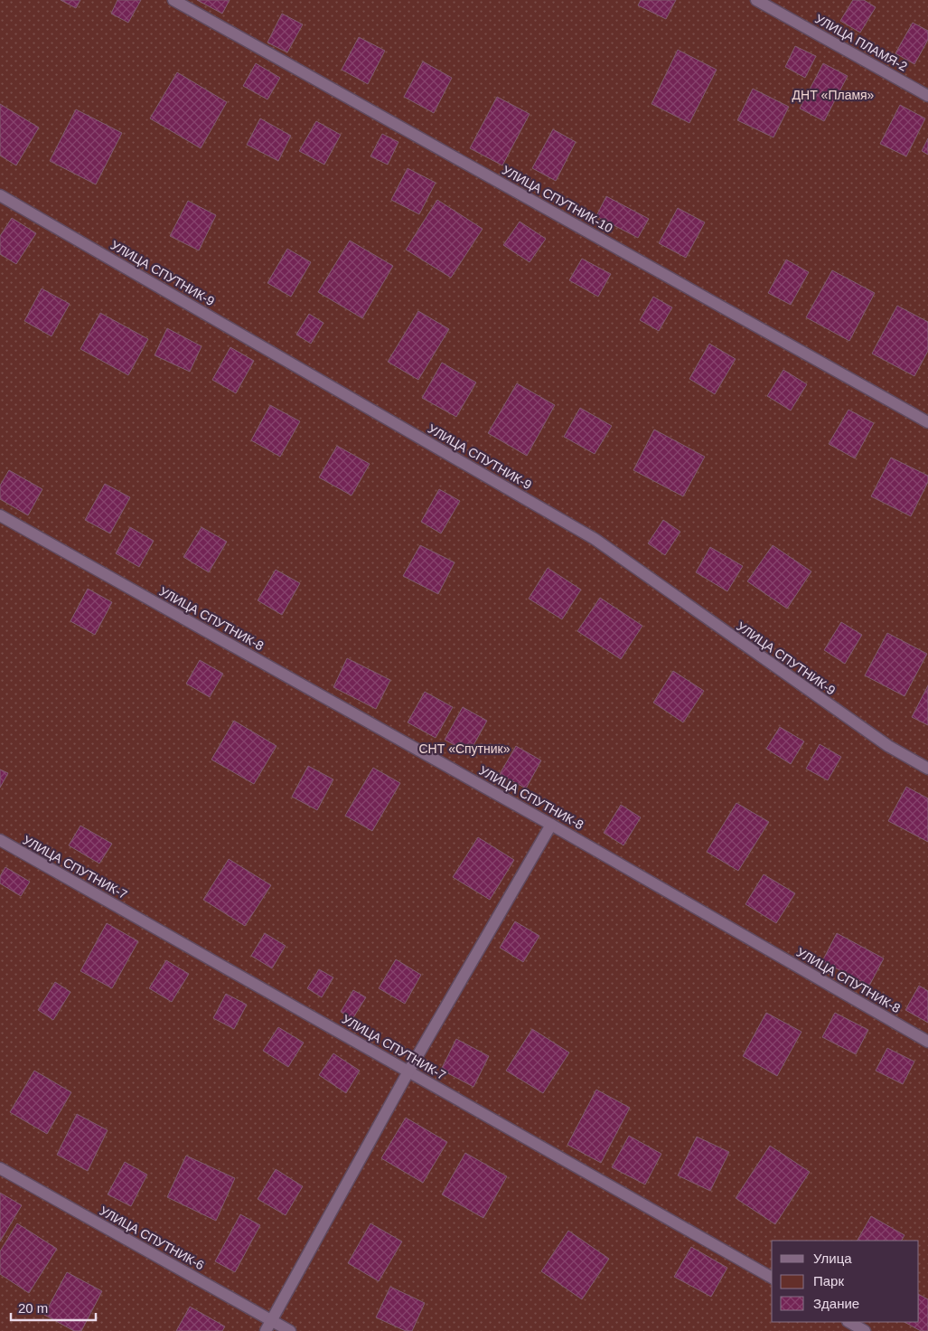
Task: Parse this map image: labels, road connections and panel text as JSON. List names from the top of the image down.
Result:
{
  "streets": {
    "street": [
      "УЛИЦА ПЛАМЯ-2",
      "УЛИЦА СПУТНИК-10",
      "УЛИЦА СПУТНИК-9",
      "УЛИЦА СПУТНИК-8",
      "УЛИЦА СПУТНИК-7",
      "УЛИЦА СПУТНИК-6"
    ]
  },
  "parks": ["ДНТ «Пламя»", "СНТ «Спутник»"],
  "legend": ["Улица", "Парк", "Здание"],
  "scale_bar": "20 m"
}
